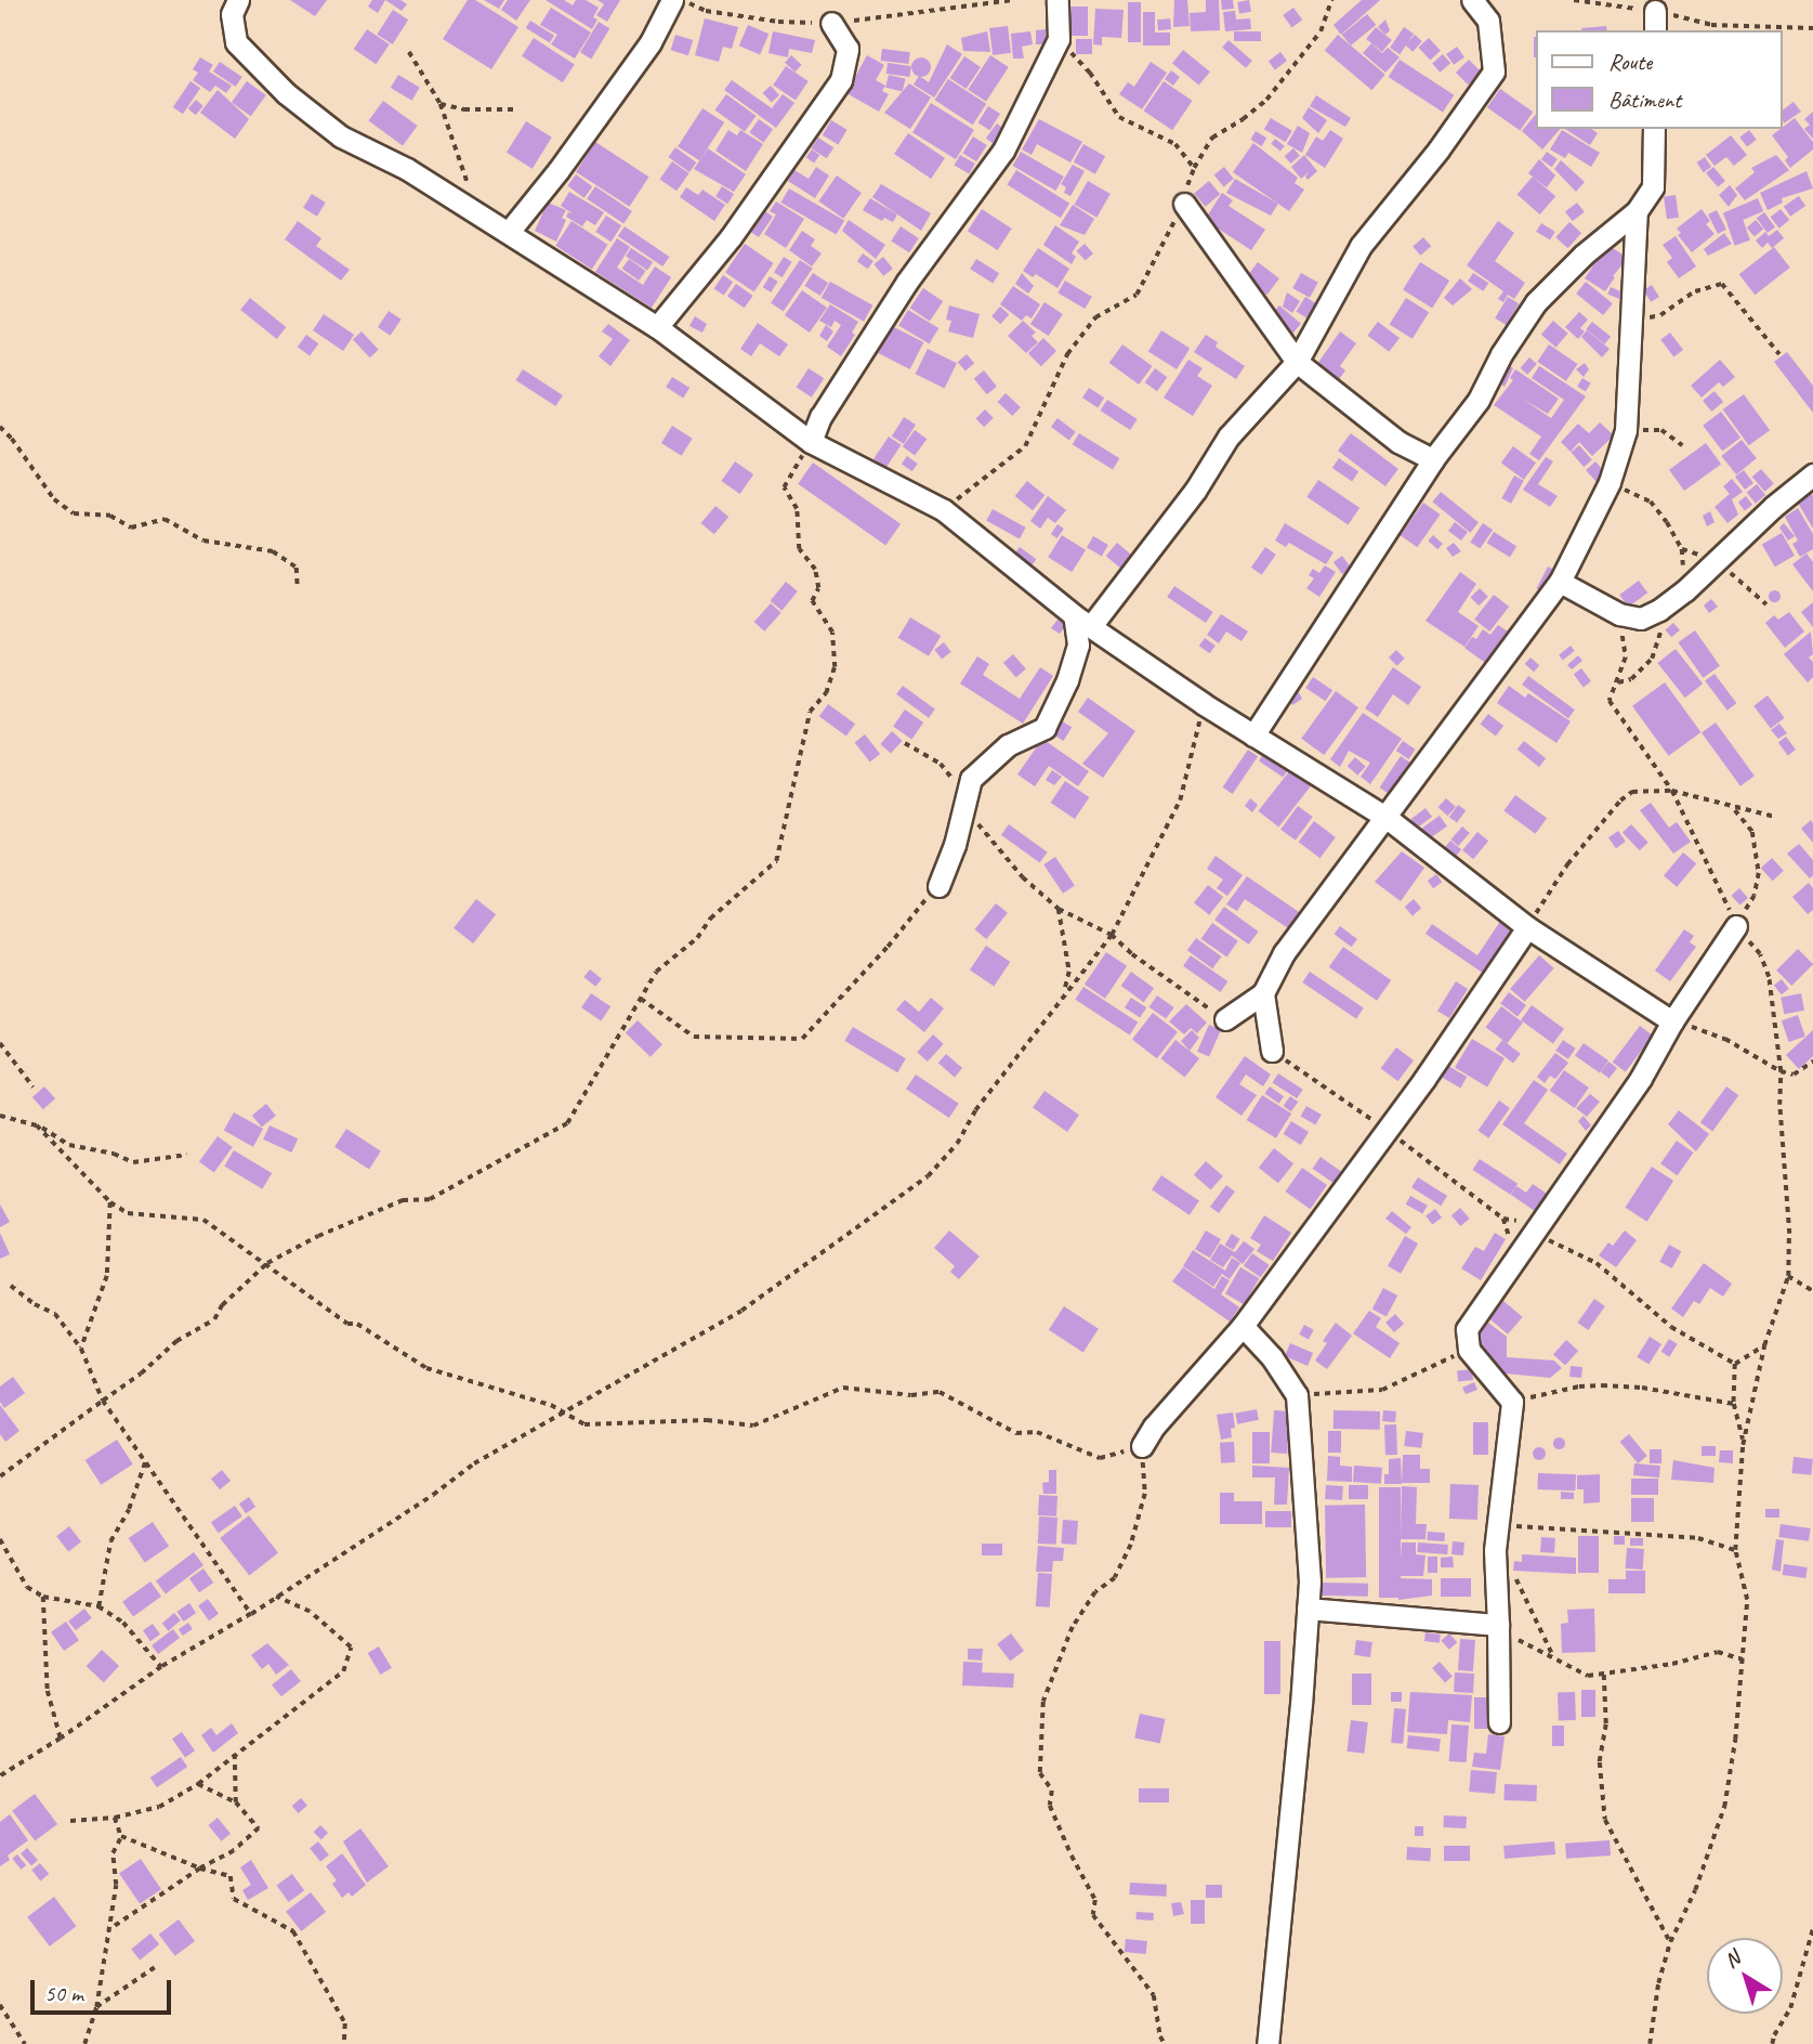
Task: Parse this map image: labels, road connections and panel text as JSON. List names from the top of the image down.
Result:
{
  "legend": ["Route", "Bâtiment"],
  "scale_bar": "50 m",
  "north": "top left"
}
